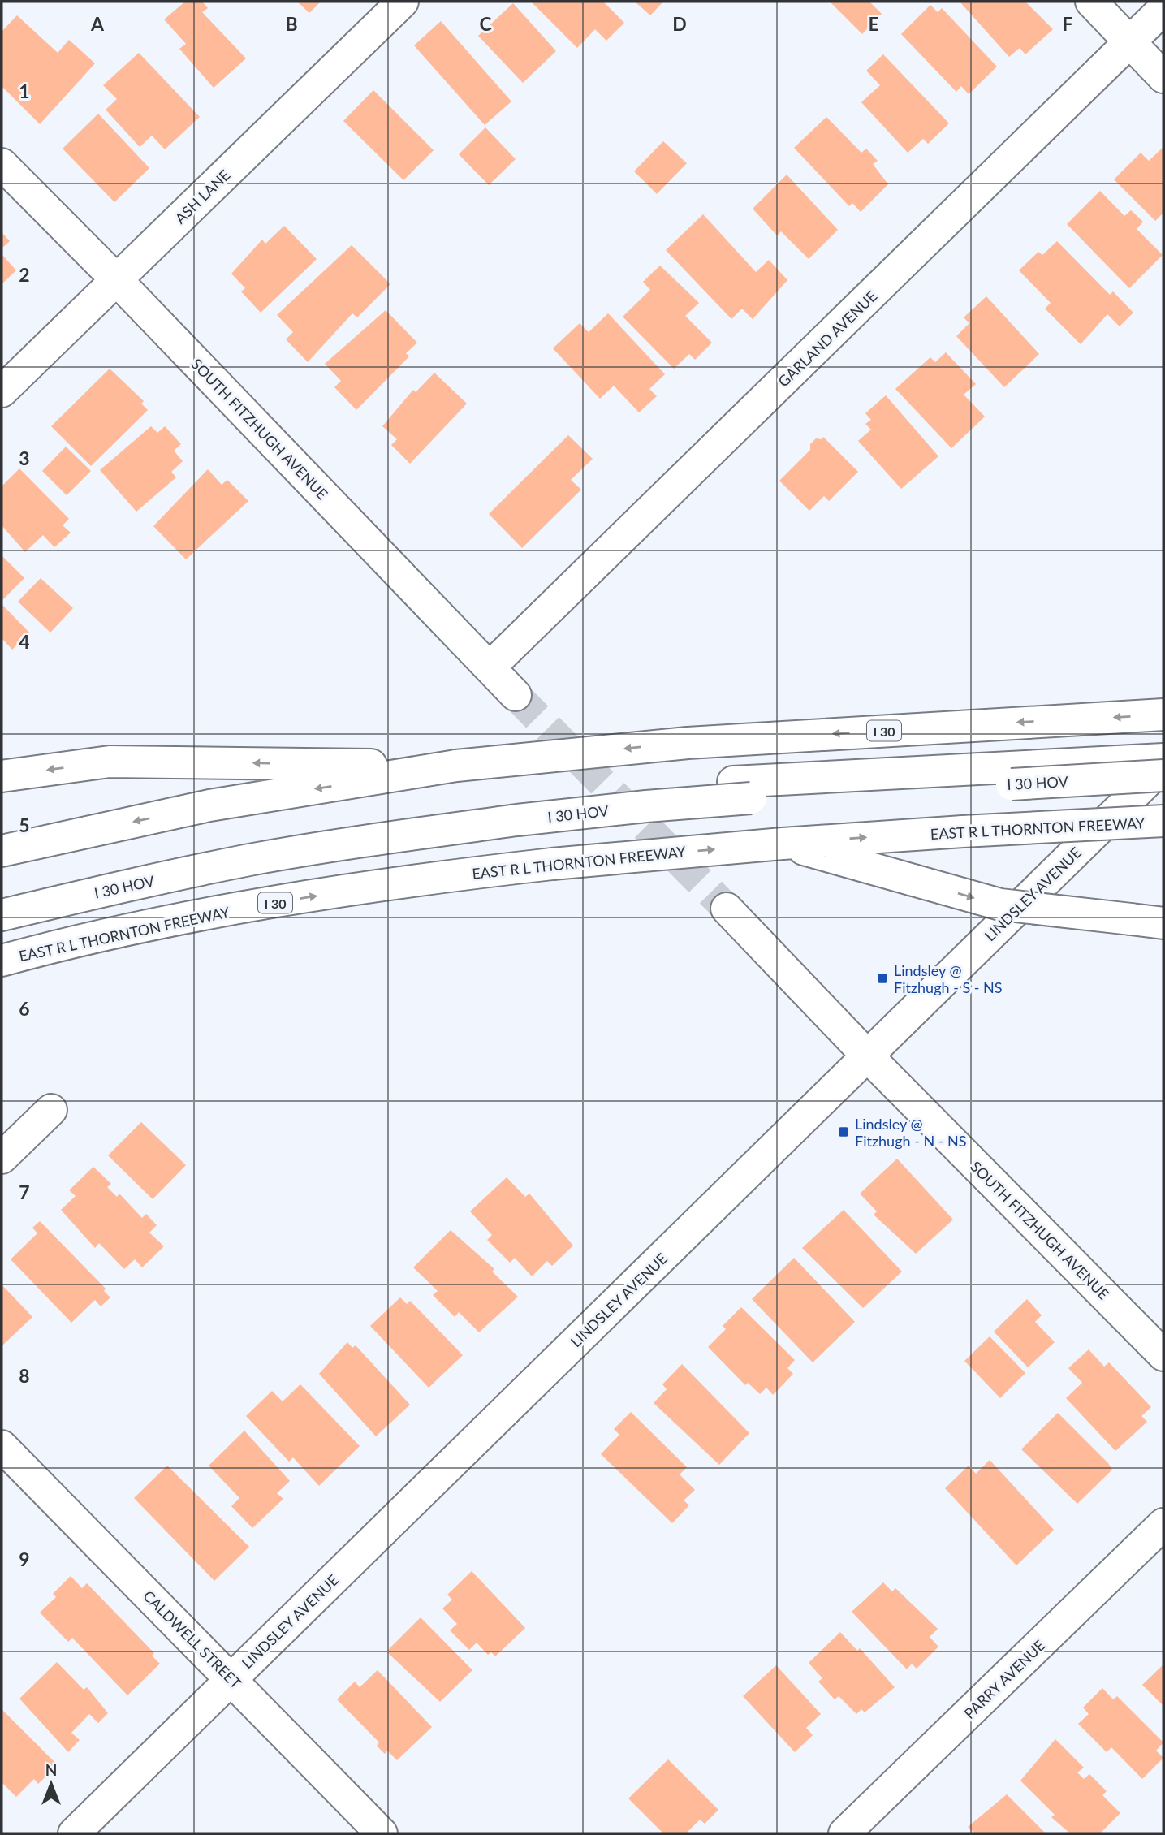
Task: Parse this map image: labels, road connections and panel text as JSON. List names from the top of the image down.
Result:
{
  "streets": {
    "main road": [
      "ASH LANE",
      "GARLAND AVENUE",
      "SOUTH FITZHUGH AVENUE",
      "I 30",
      "I 30 HOV",
      "EAST R L THORNTON FREEWAY",
      "LINDSLEY AVENUE",
      "CALDWELL STREET",
      "PARRY AVENUE"
    ]
  },
  "crossings": [
    ["ASH LANE", "SOUTH FITZHUGH AVENUE"],
    ["GARLAND AVENUE", "SOUTH FITZHUGH AVENUE"],
    ["SOUTH FITZHUGH AVENUE", "LINDSLEY AVENUE"],
    ["LINDSLEY AVENUE", "CALDWELL STREET"]
  ],
  "places": {
    "transit": ["Lindsley @ Fitzhugh - S - NS", "Lindsley @ Fitzhugh - N - NS"]
  },
  "north": "top",
  "grid": {
    "columns": [
      "A",
      "B",
      "C",
      "D",
      "E",
      "F"
    ],
    "rows": [
      "1",
      "2",
      "3",
      "4",
      "5",
      "6",
      "7",
      "8",
      "9"
    ]
  }
}
